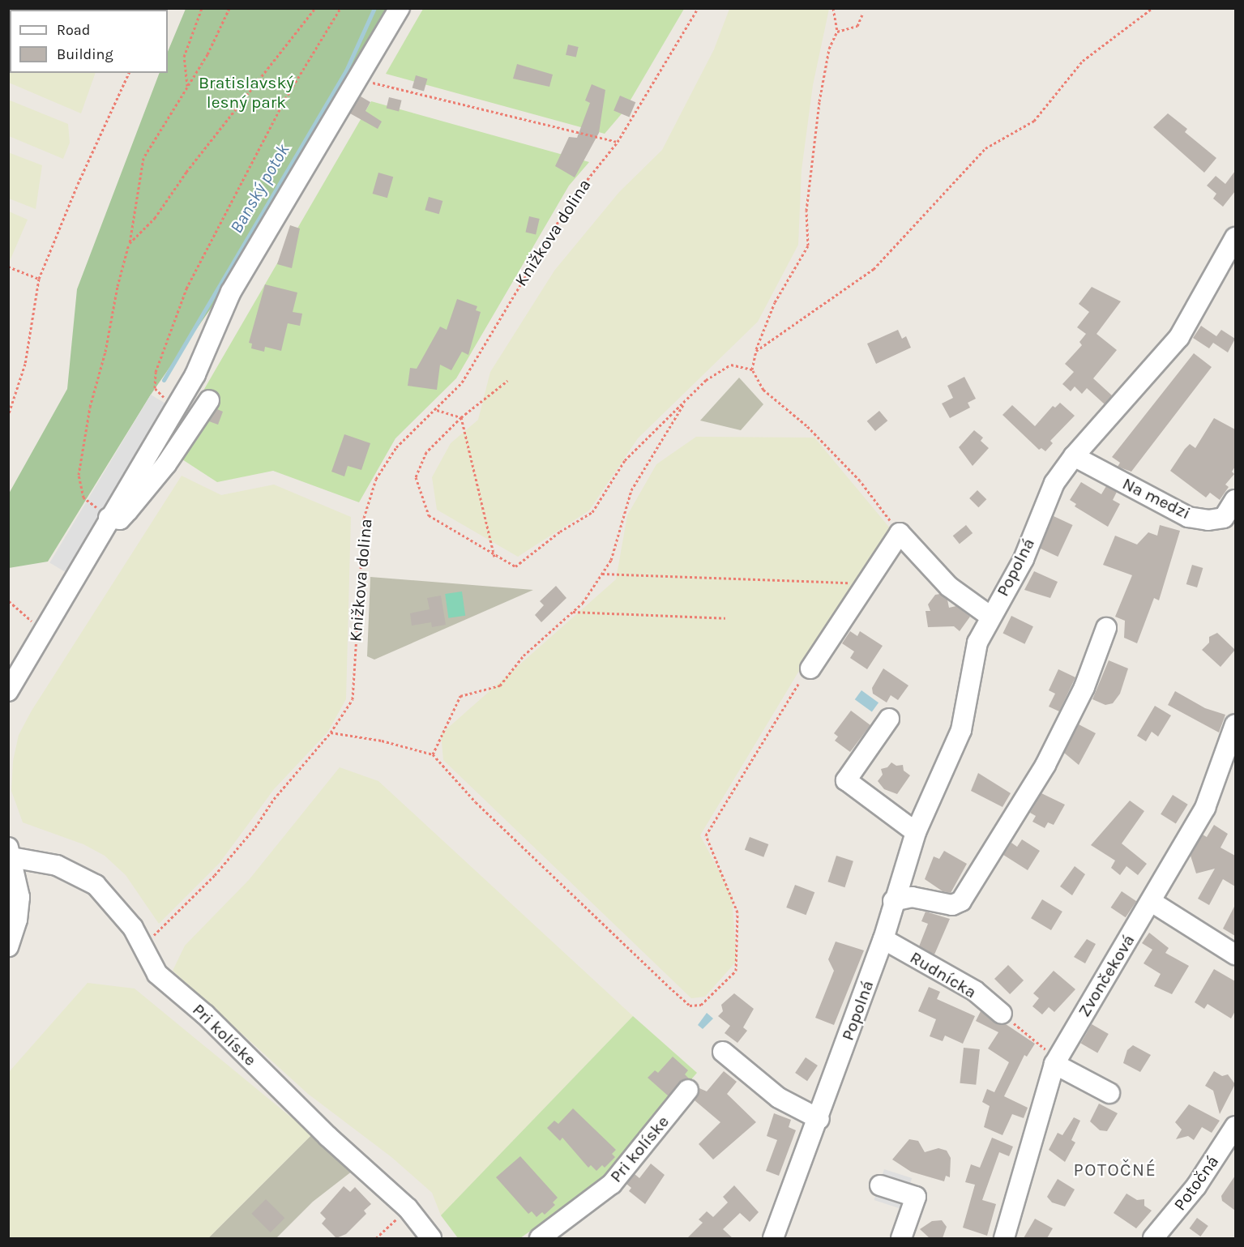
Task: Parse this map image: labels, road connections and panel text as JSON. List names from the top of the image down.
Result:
{
  "streets": {
    "street": [
      "Na medzi",
      "Popolná",
      "Rudnícka",
      "Zvončeková",
      "Pri kolíske",
      "Potočná"
    ],
    "path": ["Knižkova dolina"]
  },
  "crossings": [
    ["Knižkova dolina", "Pri kolíske"],
    ["Na medzi", "Popolná"],
    ["Popolná", "Rudnícka"]
  ],
  "districts": ["POTOČNÉ"],
  "water": ["Banský potok"],
  "parks": ["Bratislavský lesný park"],
  "legend": ["Road", "Building"]
}
